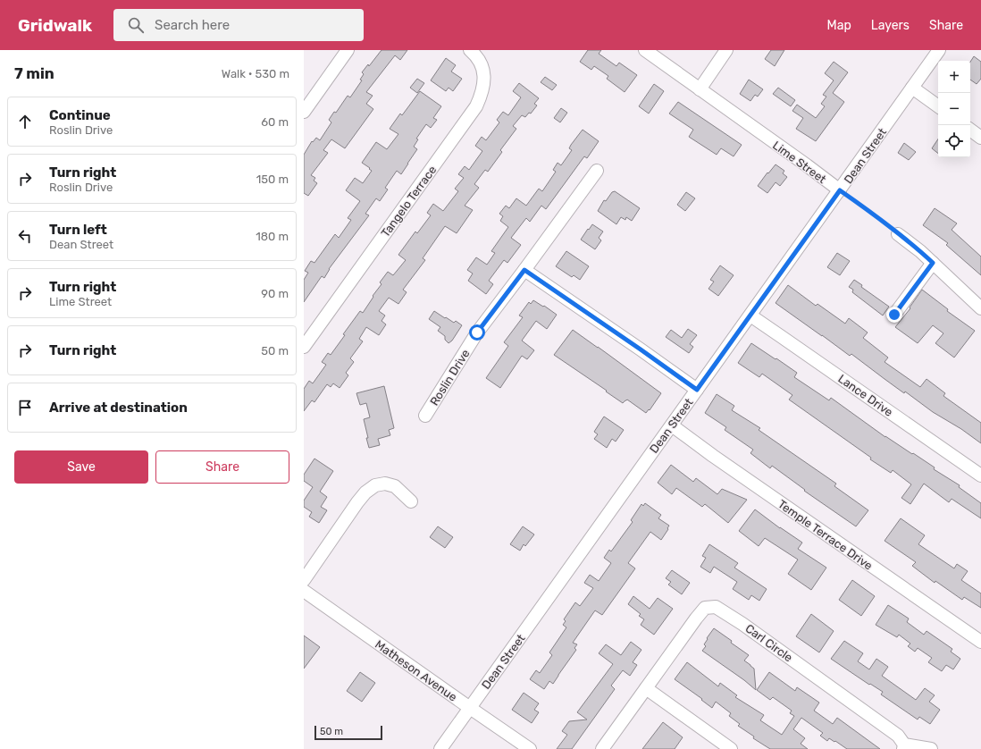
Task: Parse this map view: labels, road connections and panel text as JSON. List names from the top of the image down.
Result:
{
  "streets": {
    "street": [
      "Dean Street",
      "Lime Street",
      "Tangelo Terrace",
      "Roslin Drive",
      "Lance Drive",
      "Temple Terrace Drive",
      "Carl Circle",
      "Matheson Avenue"
    ]
  },
  "crossings": [
    ["Dean Street", "Lime Street"],
    ["Dean Street", "Lance Drive"],
    ["Dean Street", "Temple Terrace Drive"],
    ["Dean Street", "Matheson Avenue"]
  ],
  "scale_bar": "50 m",
  "page": {
    "header": "Gridwalk",
    "search": "Search here",
    "nav": ["Map", "Layers", "Share"],
    "heading": ["7 min", "Walk · 530 m"],
    "map_buttons": ["+", "−"],
    "list": [
      ["Continue", "Roslin Drive", "60 m"],
      ["Turn right", "Roslin Drive", "150 m"],
      ["Turn left", "Dean Street", "180 m"],
      ["Turn right", "Lime Street", "90 m"],
      ["Turn right", "50 m"],
      "Arrive at destination"
    ],
    "buttons": ["Save", "Share"],
    "scale": "50 m"
  }
}
